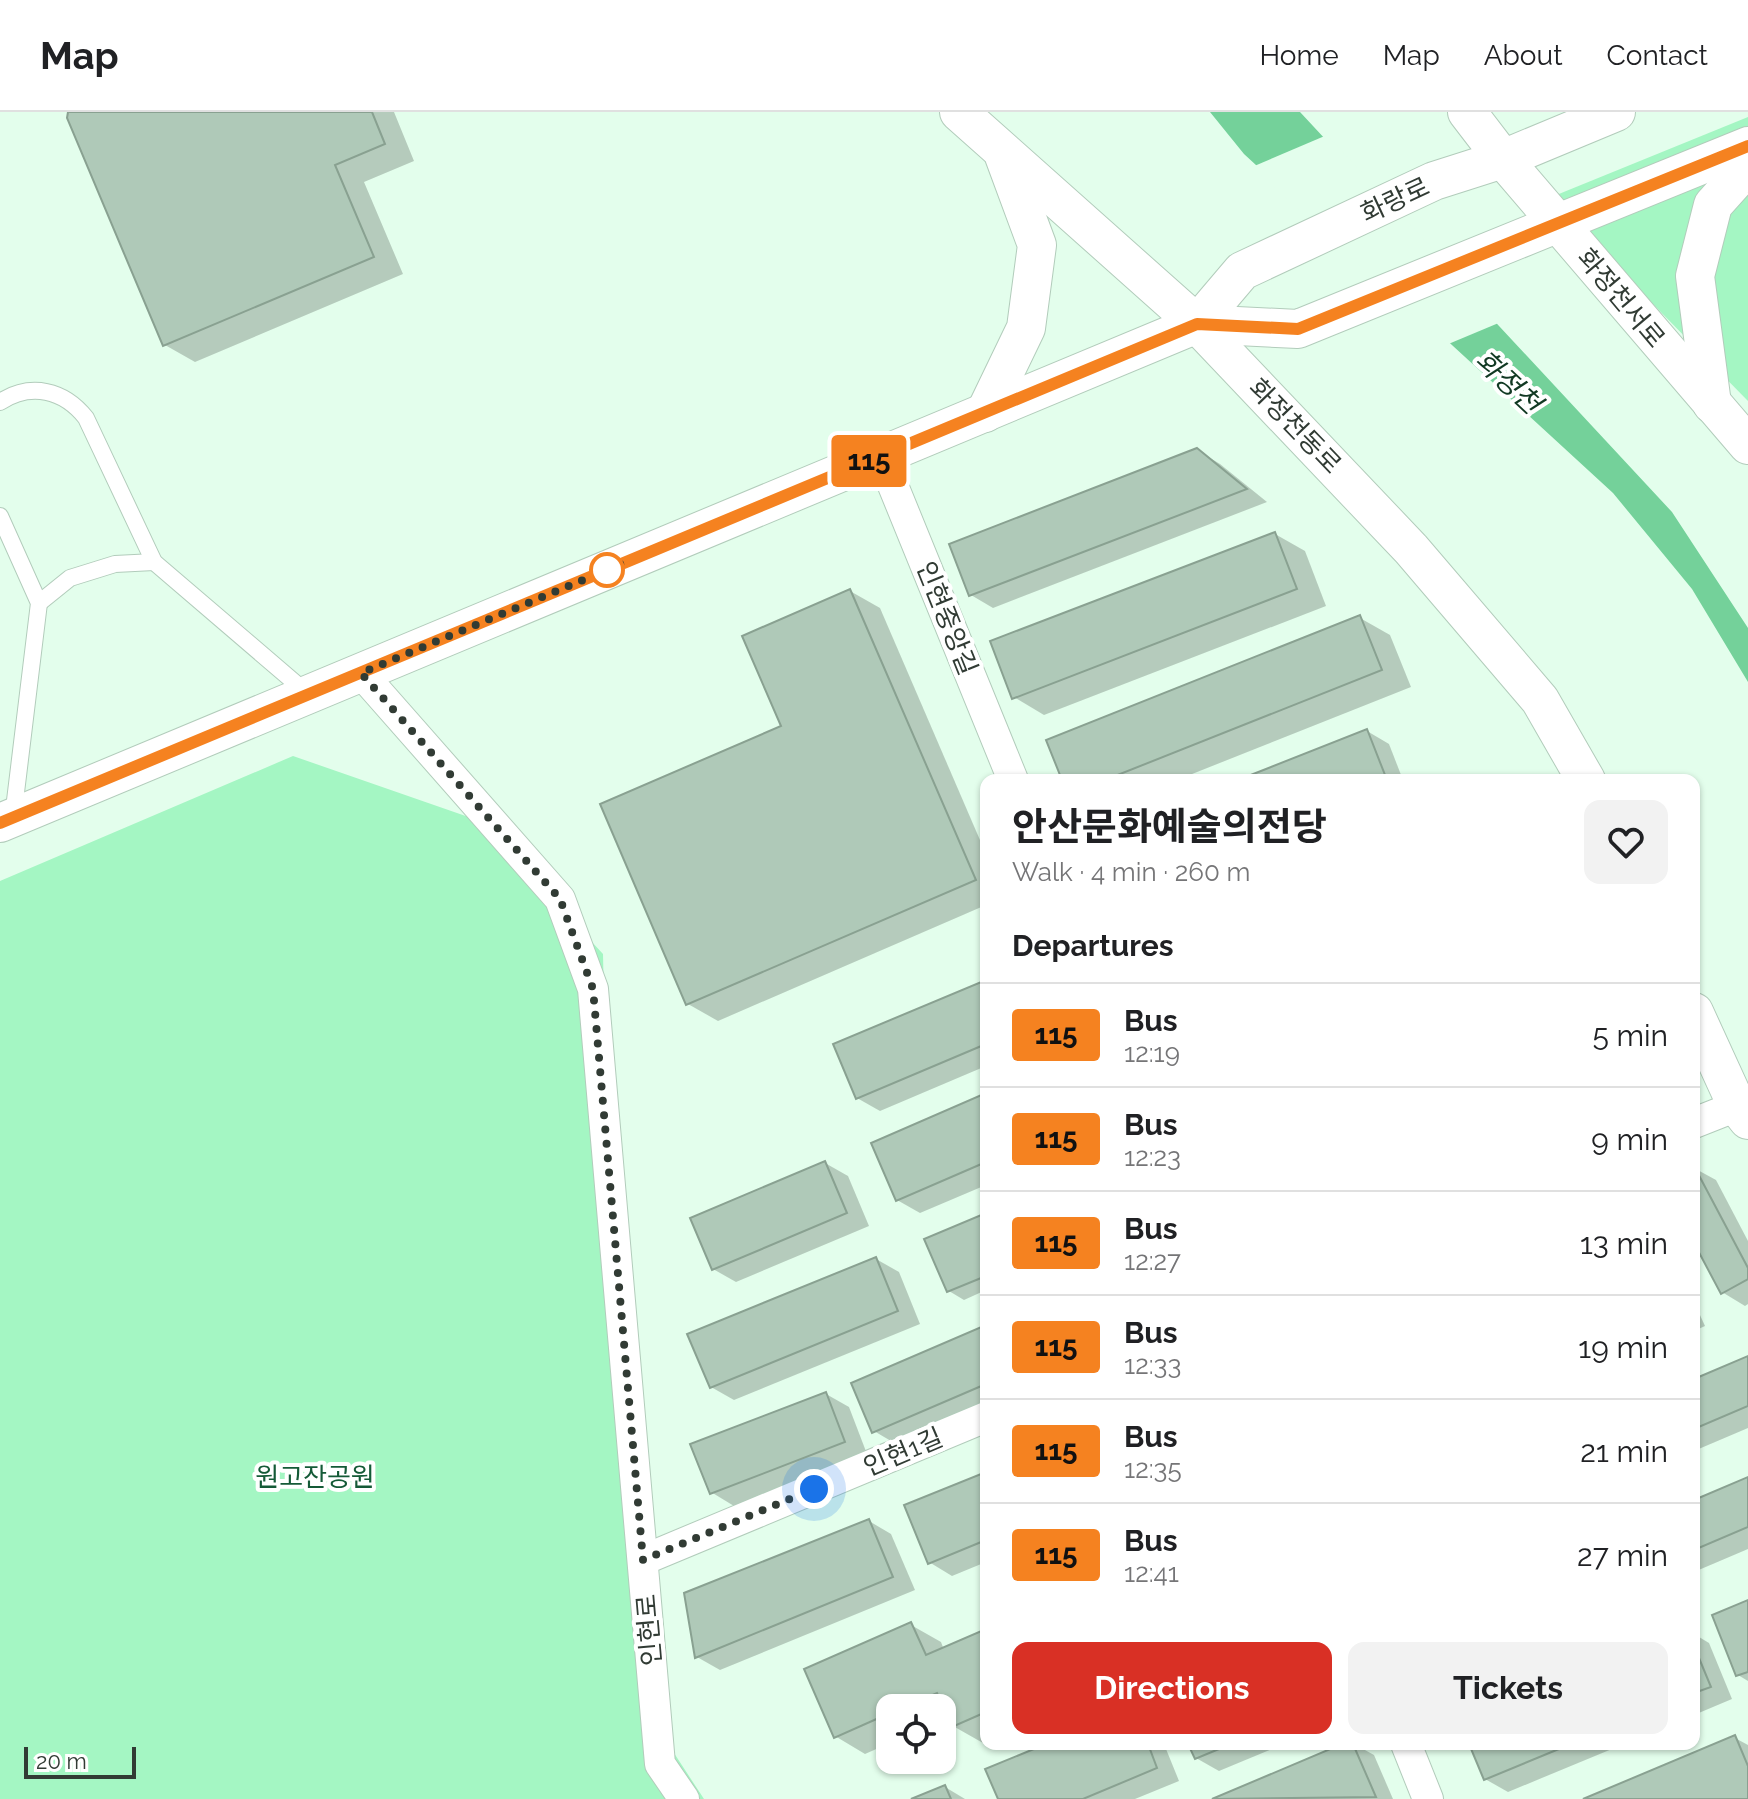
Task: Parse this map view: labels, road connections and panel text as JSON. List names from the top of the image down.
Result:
{
  "streets": {
    "street": [
      "화랑로",
      "화정천서로",
      "화정천동로",
      "인현중앙길",
      "인현1길",
      "인현로"
    ]
  },
  "crossings": [
    ["화랑로", "화정천서로"],
    ["화랑로", "화정천동로"],
    ["화랑로", "인현중앙길"],
    ["화랑로", "인현로"],
    ["인현1길", "인현로"]
  ],
  "water": ["화정천"],
  "parks": ["원고잔공원"],
  "lines": ["bus line 115"],
  "scale_bar": "20 m",
  "page": {
    "header": "Map",
    "nav": [
      "Home",
      "Map",
      "About",
      "Contact"
    ],
    "on_map": "115",
    "heading": [
      ["안산문화예술의전당", "Walk · 4 min · 260 m"],
      "Departures"
    ],
    "list": [
      {
        "mark": "115",
        "name": "Bus",
        "note": "12:19",
        "value": "5 min"
      },
      {
        "mark": "115",
        "name": "Bus",
        "note": "12:23",
        "value": "9 min"
      },
      {
        "mark": "115",
        "name": "Bus",
        "note": "12:27",
        "value": "13 min"
      },
      {
        "mark": "115",
        "name": "Bus",
        "note": "12:33",
        "value": "19 min"
      },
      {
        "mark": "115",
        "name": "Bus",
        "note": "12:35",
        "value": "21 min"
      },
      {
        "mark": "115",
        "name": "Bus",
        "note": "12:41",
        "value": "27 min"
      }
    ],
    "buttons": ["Directions", "Tickets"],
    "scale": "20 m"
  }
}
